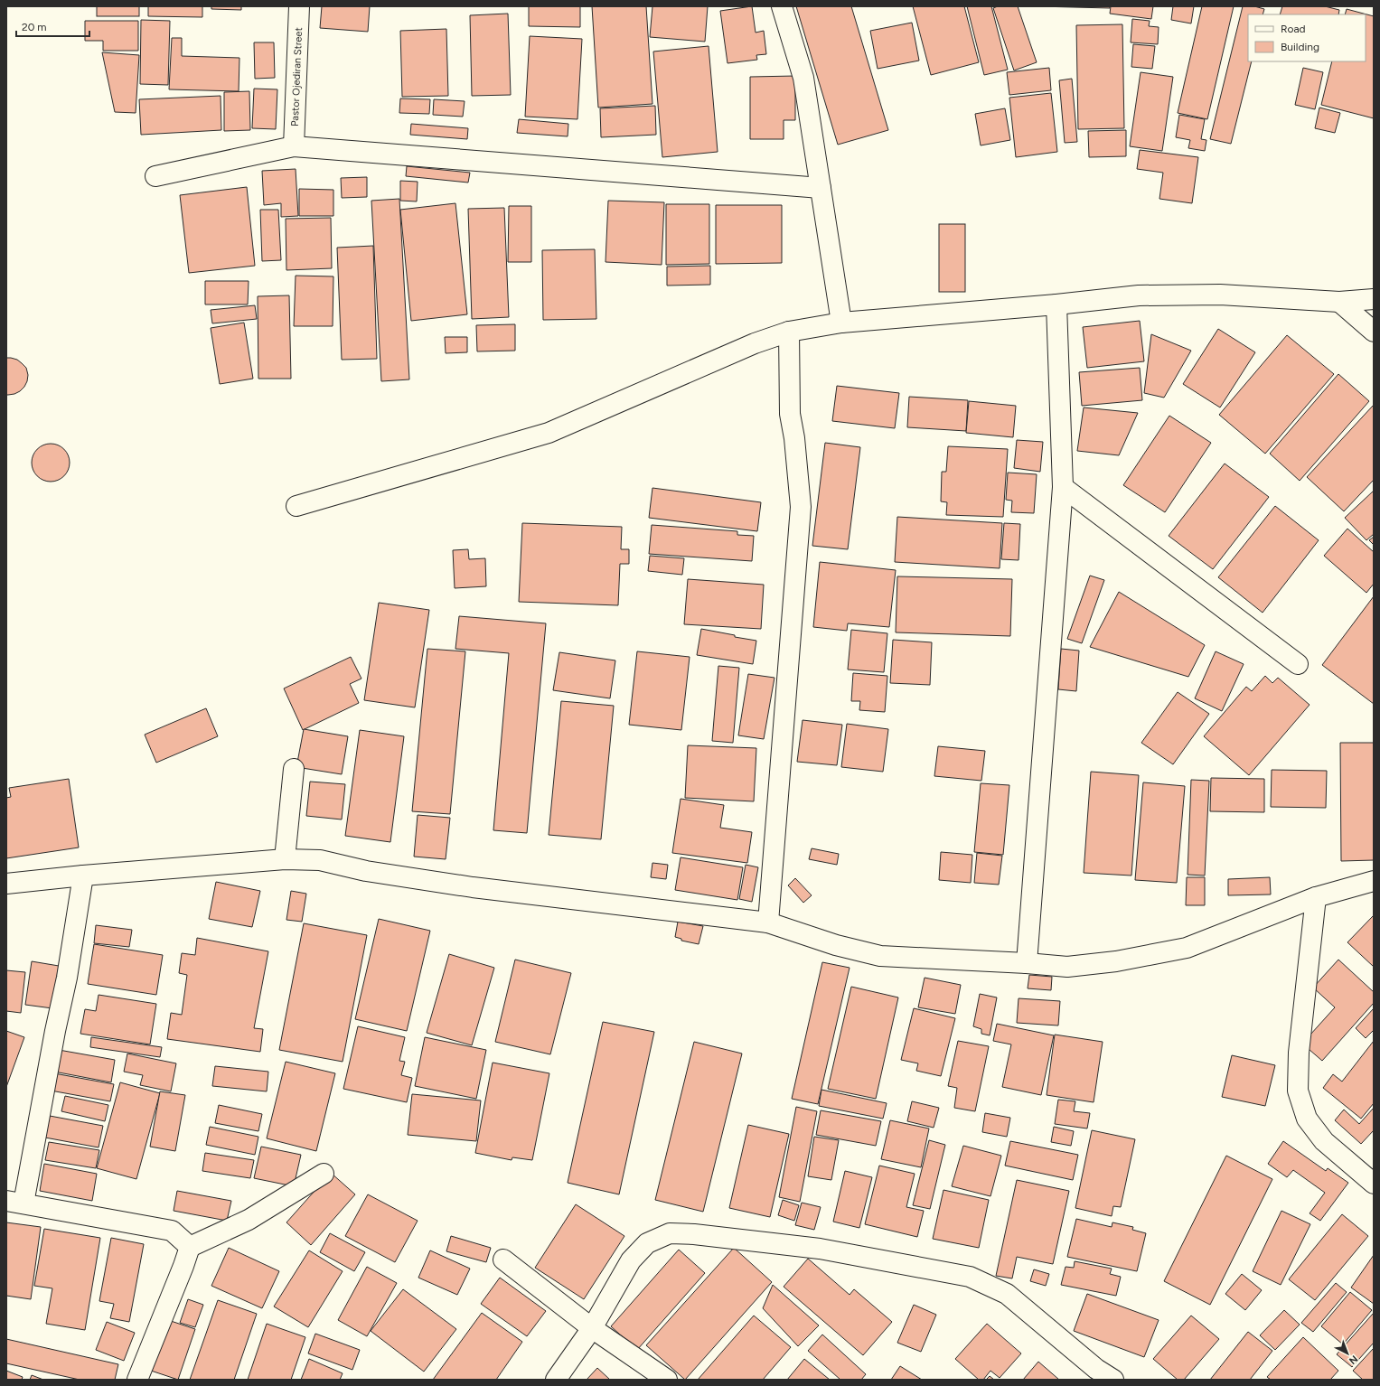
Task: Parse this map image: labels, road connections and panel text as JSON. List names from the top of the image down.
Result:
{
  "streets": {
    "street": ["Pastor Ojediran Street"]
  },
  "legend": ["Road", "Building"],
  "scale_bar": "20 m",
  "north": "bottom right"
}
